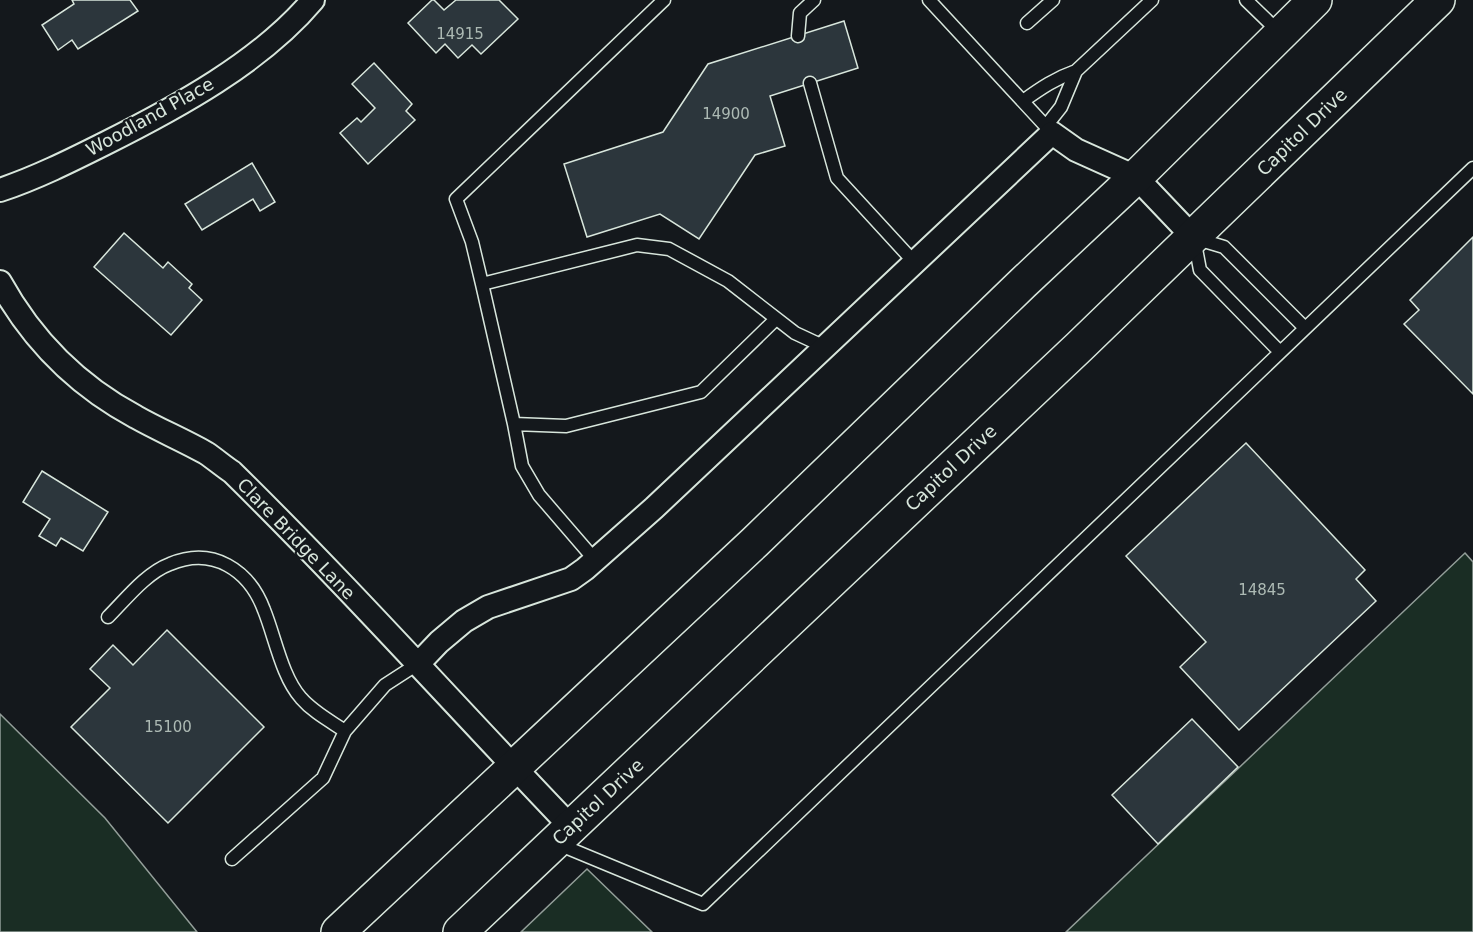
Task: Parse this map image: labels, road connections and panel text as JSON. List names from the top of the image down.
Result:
{
  "streets": {
    "main road": ["Capitol Drive"],
    "street": ["Woodland Place", "Clare Bridge Lane"]
  },
  "crossings": [
    ["Capitol Drive", "Clare Bridge Lane"]
  ],
  "house_numbers": [
    "14915",
    "14900",
    "14845",
    "15100"
  ]
}
